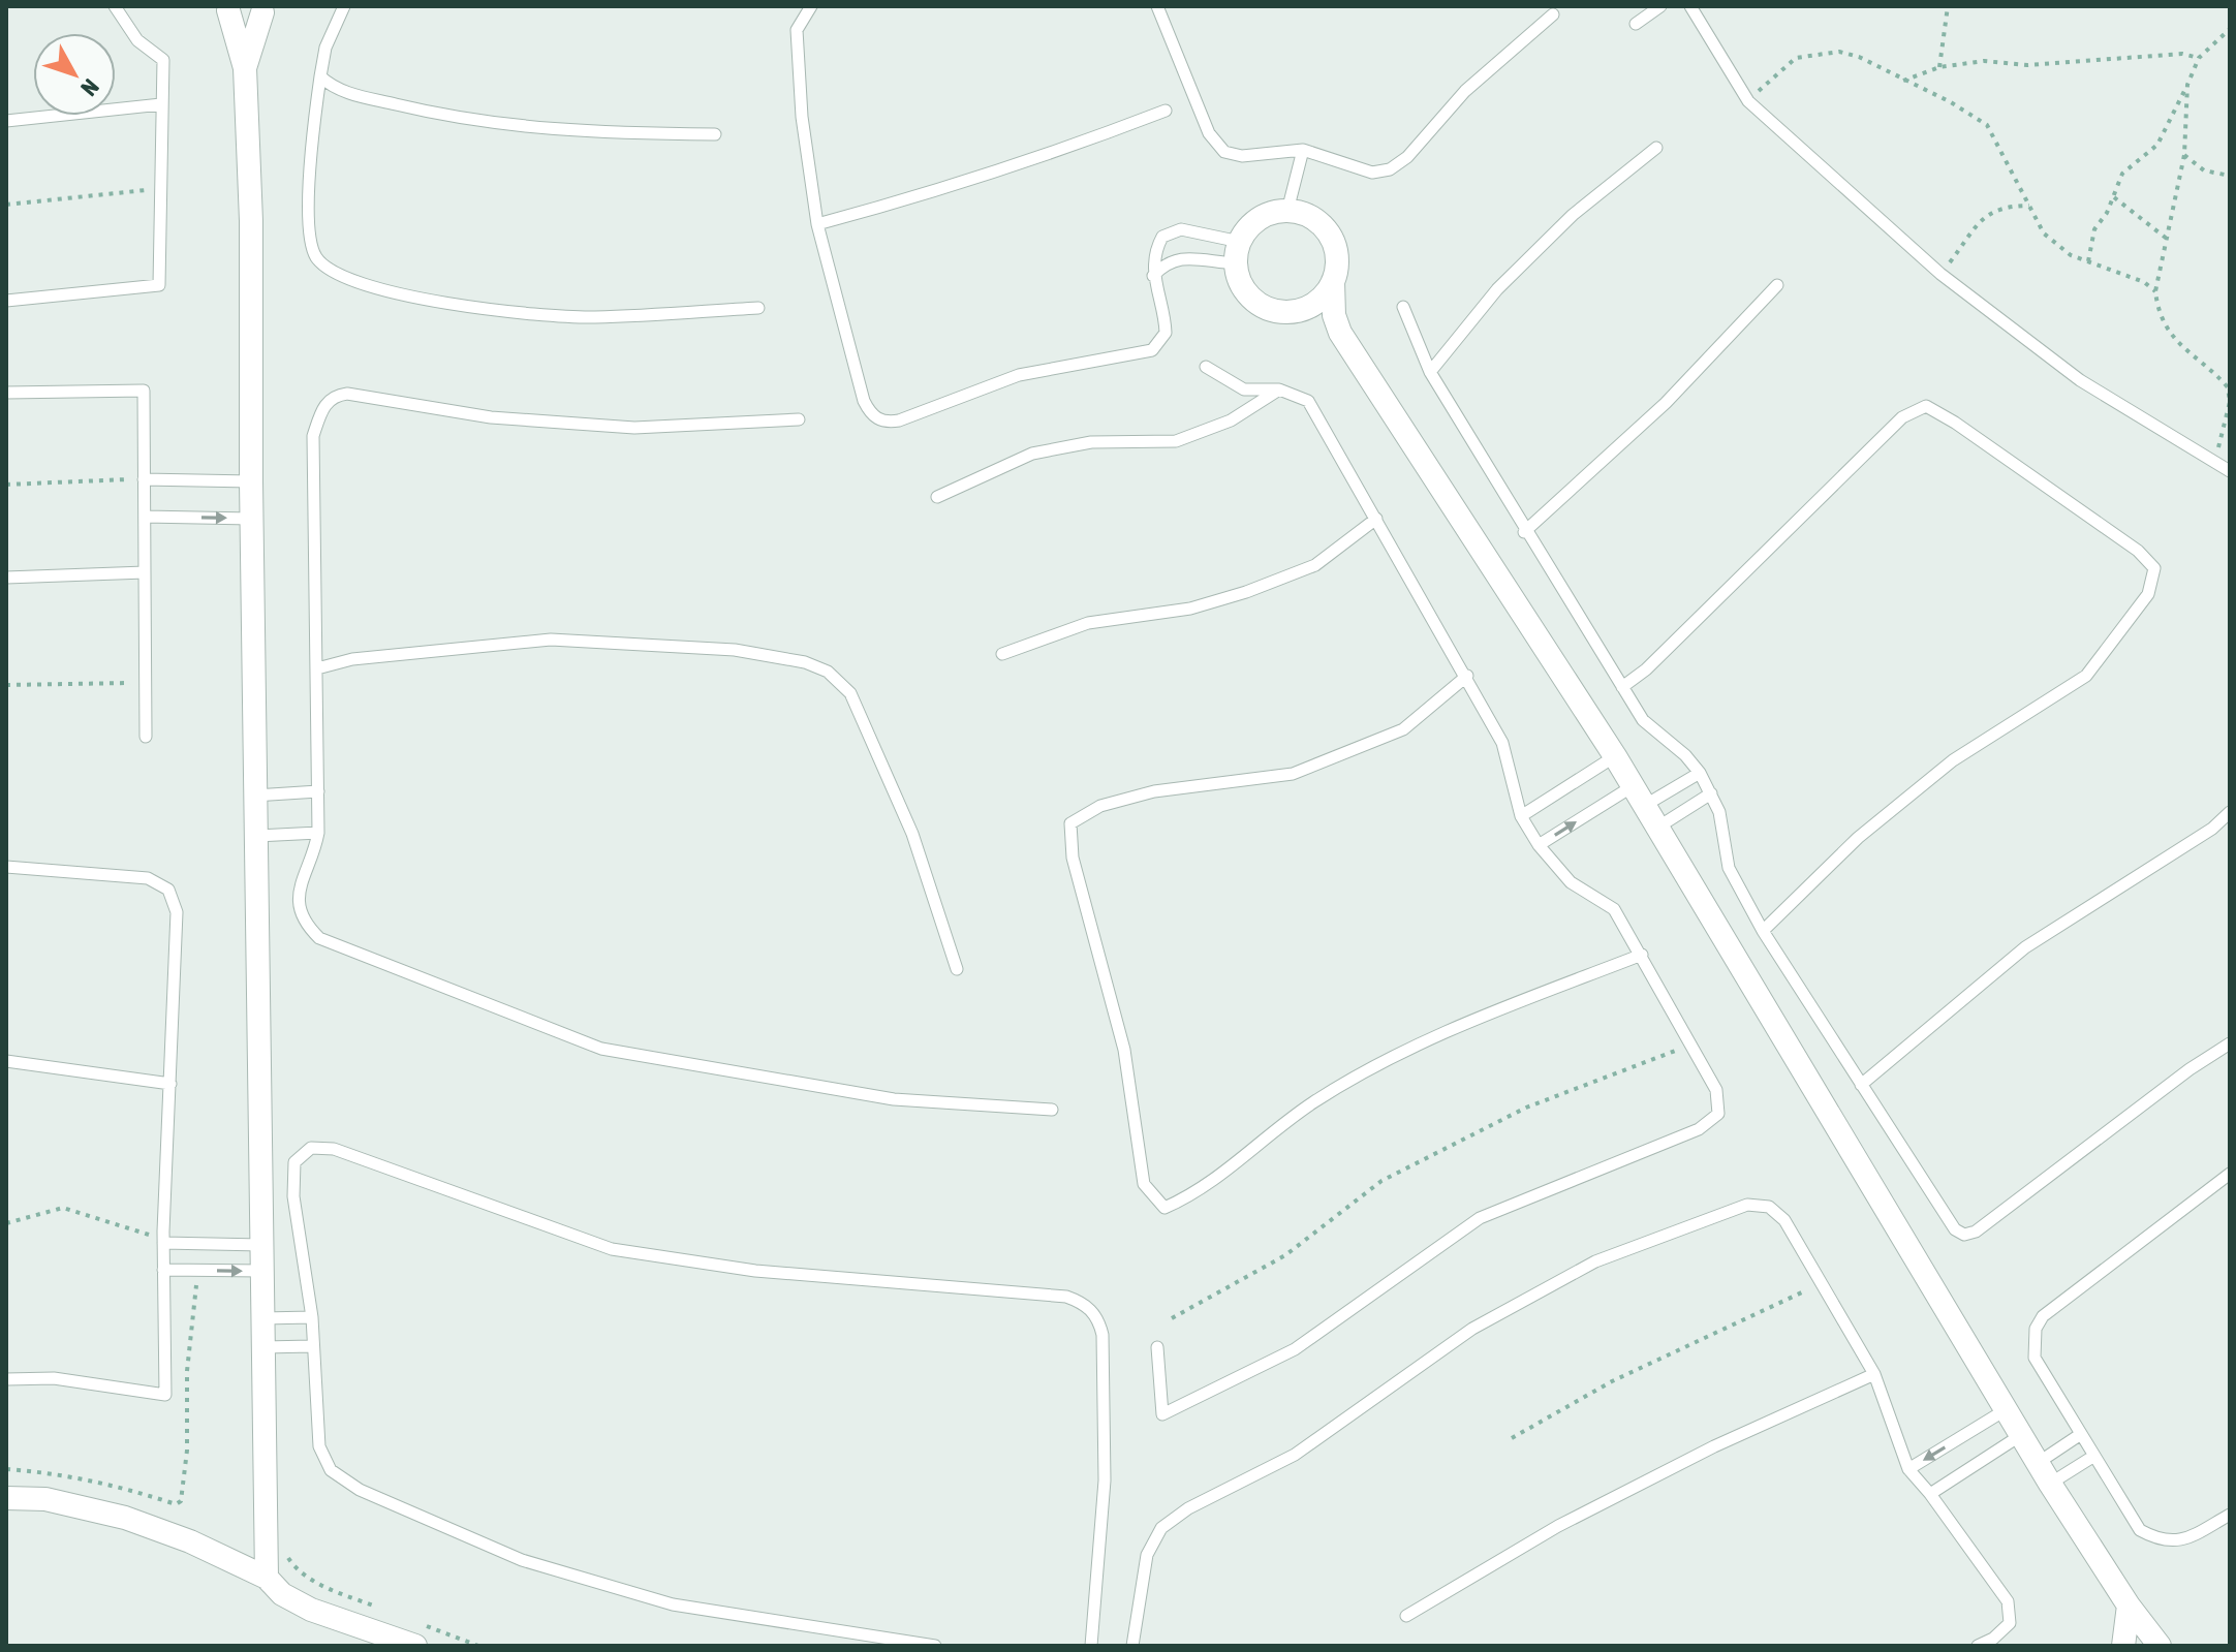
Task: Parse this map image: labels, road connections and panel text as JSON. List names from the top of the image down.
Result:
{
  "north": "bottom right"
}
